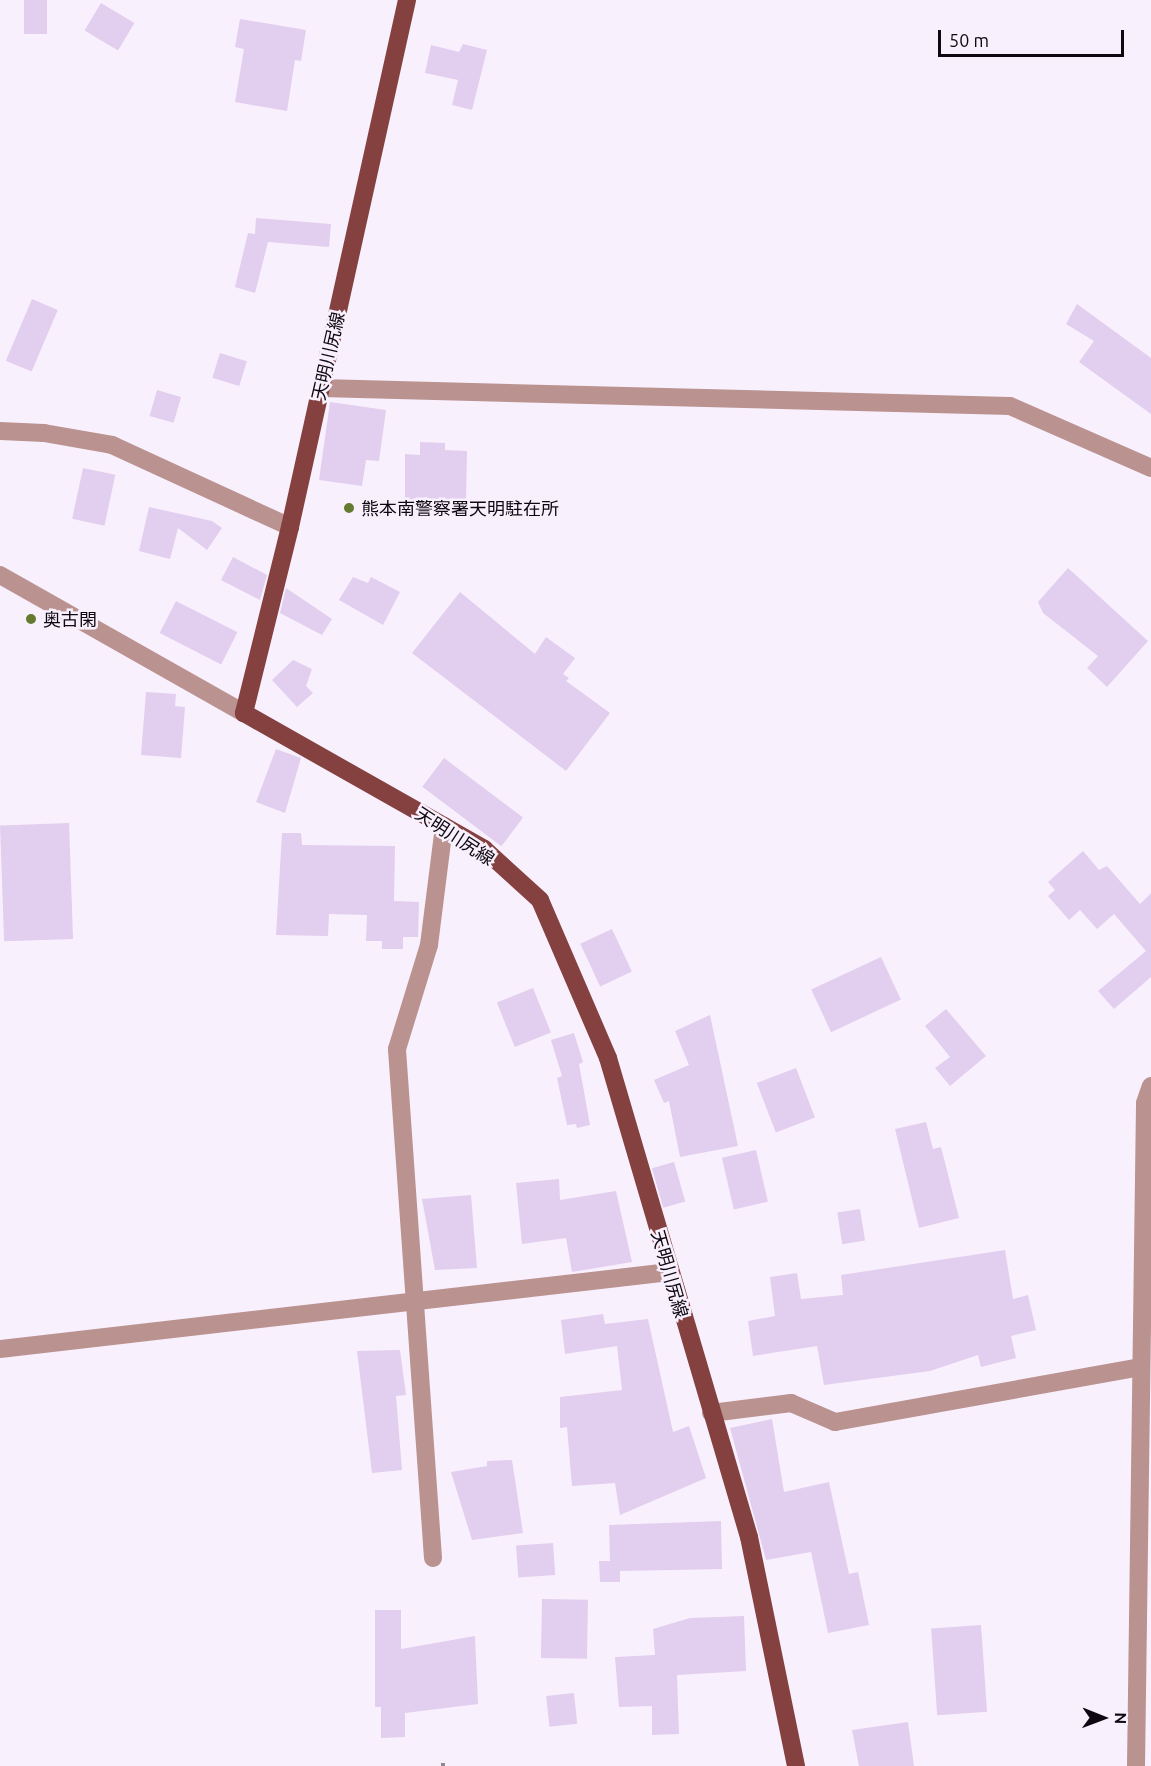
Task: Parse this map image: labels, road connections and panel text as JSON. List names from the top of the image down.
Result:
{
  "streets": {
    "main road": ["天明川尻線"]
  },
  "places": ["熊本南警察署天明駐在所", "奥古閑"],
  "scale_bar": "50 m",
  "north": "right"
}
